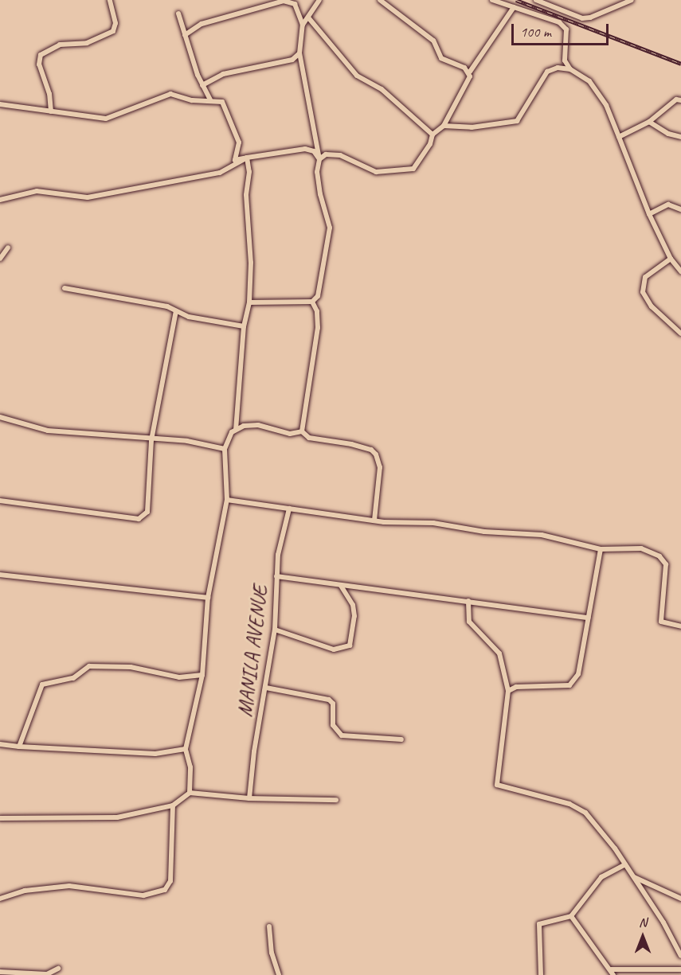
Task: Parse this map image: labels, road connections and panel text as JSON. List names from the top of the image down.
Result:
{
  "streets": {
    "street": ["MANILA AVENUE"]
  },
  "scale_bar": "100 m",
  "north": "top"
}
